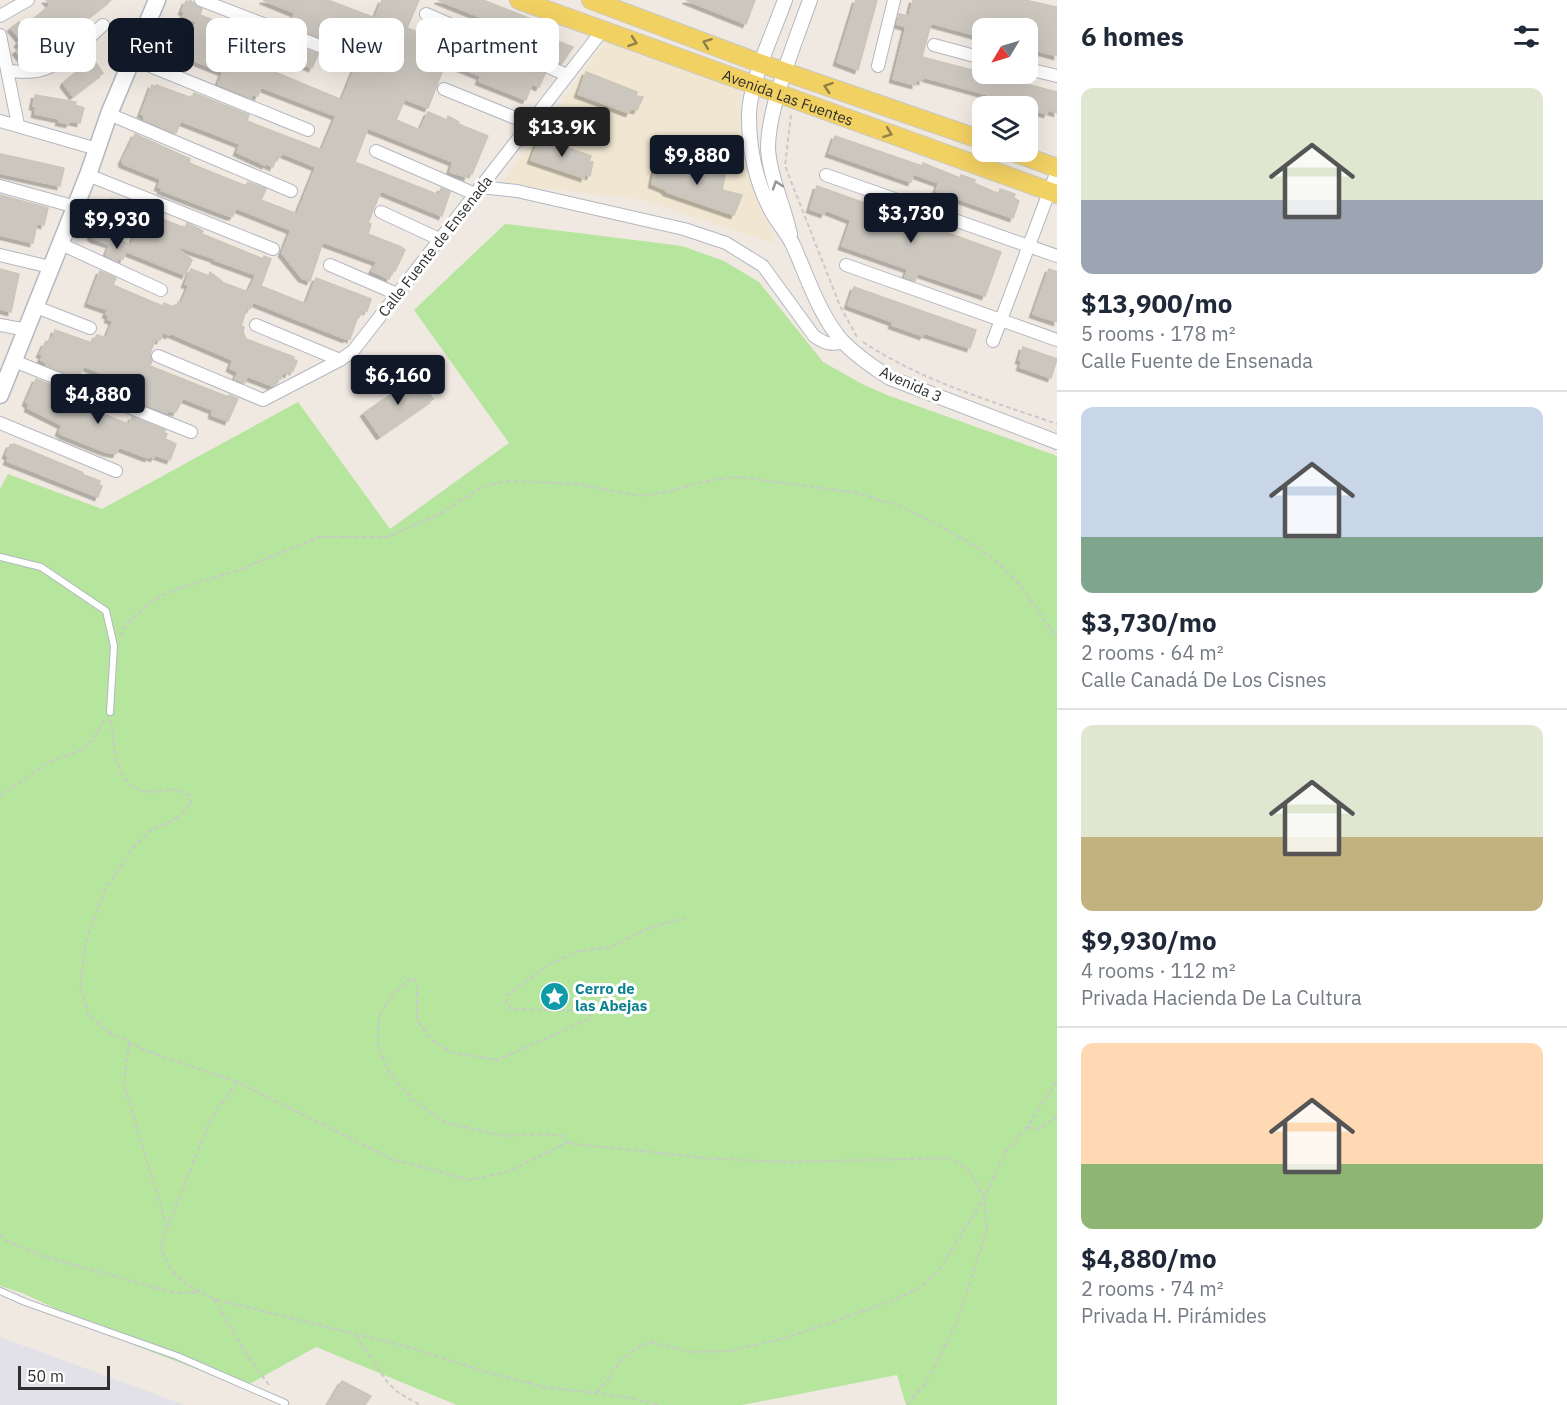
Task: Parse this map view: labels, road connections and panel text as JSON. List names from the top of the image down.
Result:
{
  "streets": {
    "main road": ["Avenida Las Fuentes"],
    "street": ["Calle Fuente de Ensenada", "Avenida 3"]
  },
  "crossings": [
    ["Avenida Las Fuentes", "Calle Fuente de Ensenada"],
    ["Avenida Las Fuentes", "Avenida 3"]
  ],
  "places": {
    "place": ["Cerro de las Abejas"]
  },
  "scale_bar": "50 m",
  "north": "bottom left",
  "page": {
    "heading": "6 homes",
    "chip": [
      "Buy",
      "Rent",
      "Filters",
      "New",
      "Apartment"
    ],
    "list": [
      {
        "name": "$13,900/mo",
        "note": "5 rooms · 178 m² · Calle Fuente de Ensenada"
      },
      {
        "name": "$3,730/mo",
        "note": "2 rooms · 64 m² · Calle Canadá De Los Cisnes"
      },
      {
        "name": "$9,930/mo",
        "note": "4 rooms · 112 m² · Privada Hacienda De La Cultura"
      },
      {
        "name": "$4,880/mo",
        "note": "2 rooms · 74 m² · Privada H. Pirámides"
      }
    ],
    "price": [
      "$13.9K",
      "$9,880",
      "$3,730",
      "$9,930",
      "$6,160",
      "$4,880"
    ],
    "scale": "50 m"
  }
}
